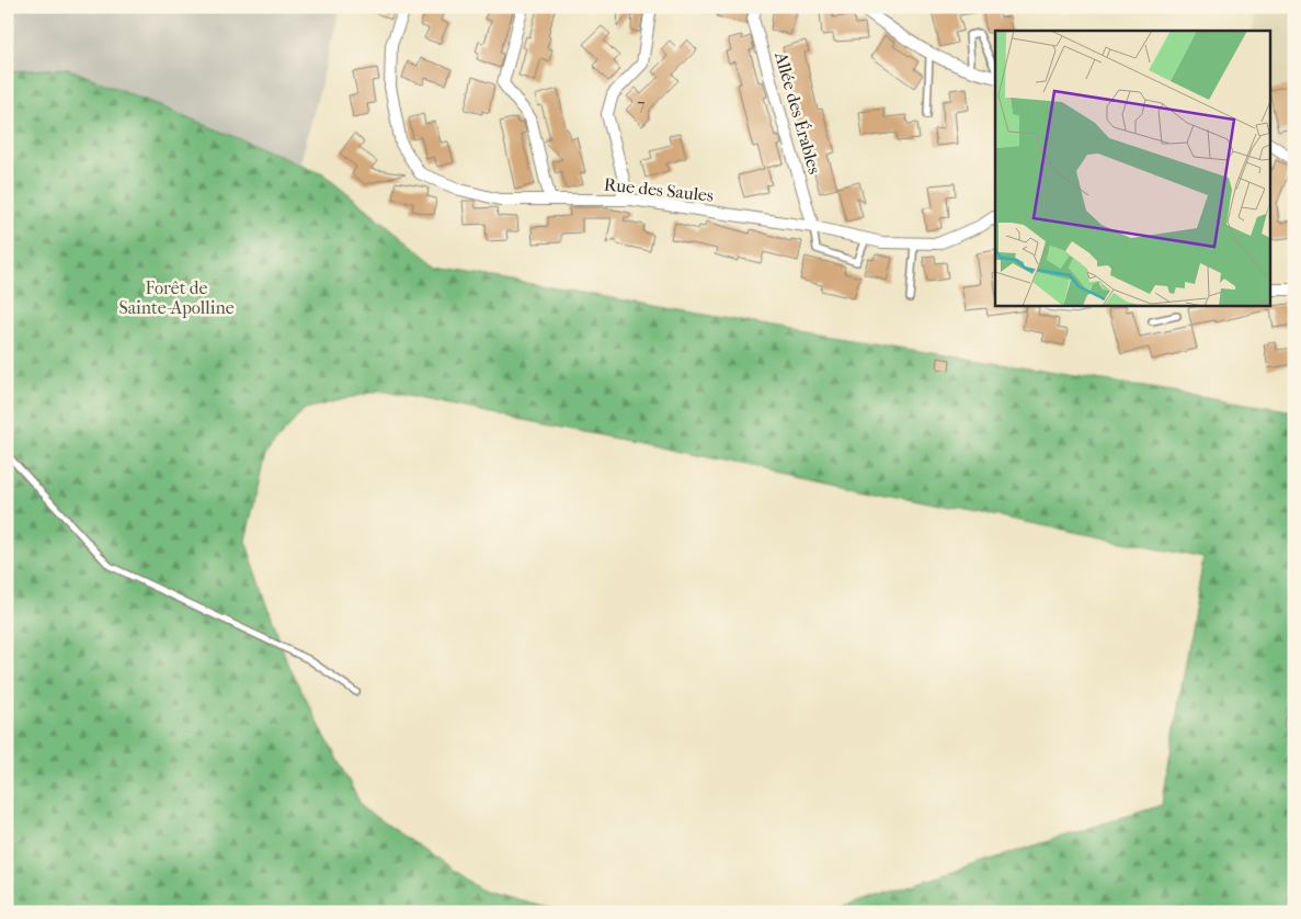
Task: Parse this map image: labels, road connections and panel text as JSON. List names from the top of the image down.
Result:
{
  "streets": {
    "street": ["Allée des Érables", "Rue des Saules"]
  },
  "crossings": [
    ["Allée des Érables", "Rue des Saules"]
  ],
  "parks": ["Forêt de Sainte-Apolline"],
  "house_numbers": ["7"]
}
